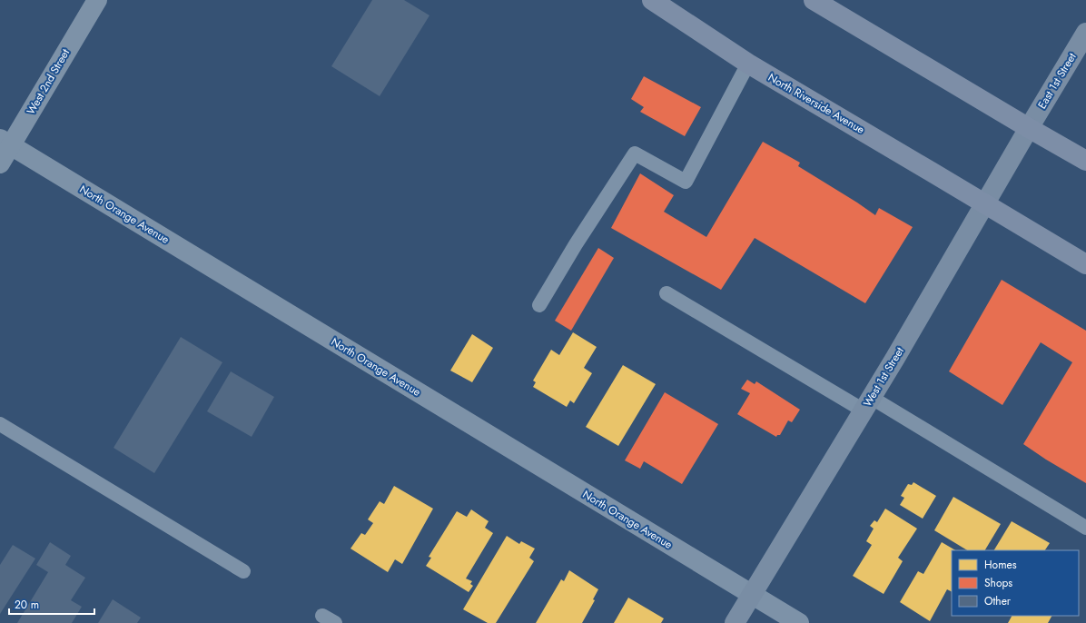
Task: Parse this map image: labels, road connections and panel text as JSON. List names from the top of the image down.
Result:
{
  "streets": {
    "main road": ["North Riverside Avenue"],
    "street": [
      "East 1st Street",
      "West 2nd Street",
      "North Orange Avenue",
      "West 1st Street"
    ]
  },
  "crossings": [
    ["East 1st Street", "West 1st Street"],
    ["West 2nd Street", "North Orange Avenue"],
    ["North Riverside Avenue", "West 1st Street"],
    ["North Orange Avenue", "West 1st Street"]
  ],
  "legend": ["Homes", "Shops", "Other"],
  "scale_bar": "20 m"
}
